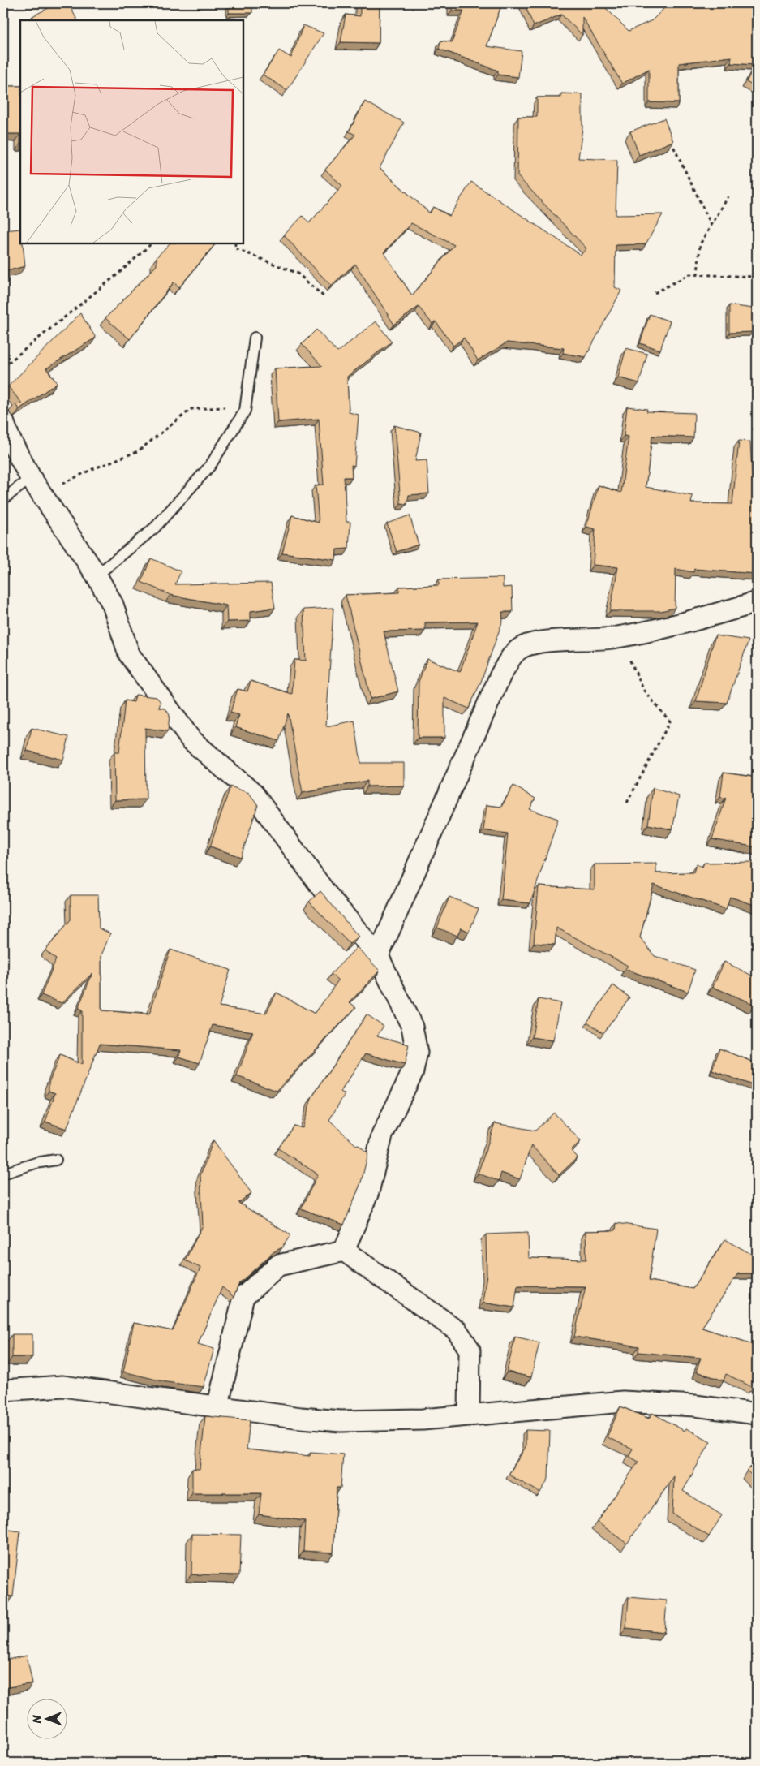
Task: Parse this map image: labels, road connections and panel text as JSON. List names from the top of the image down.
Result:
{
  "north": "left"
}
